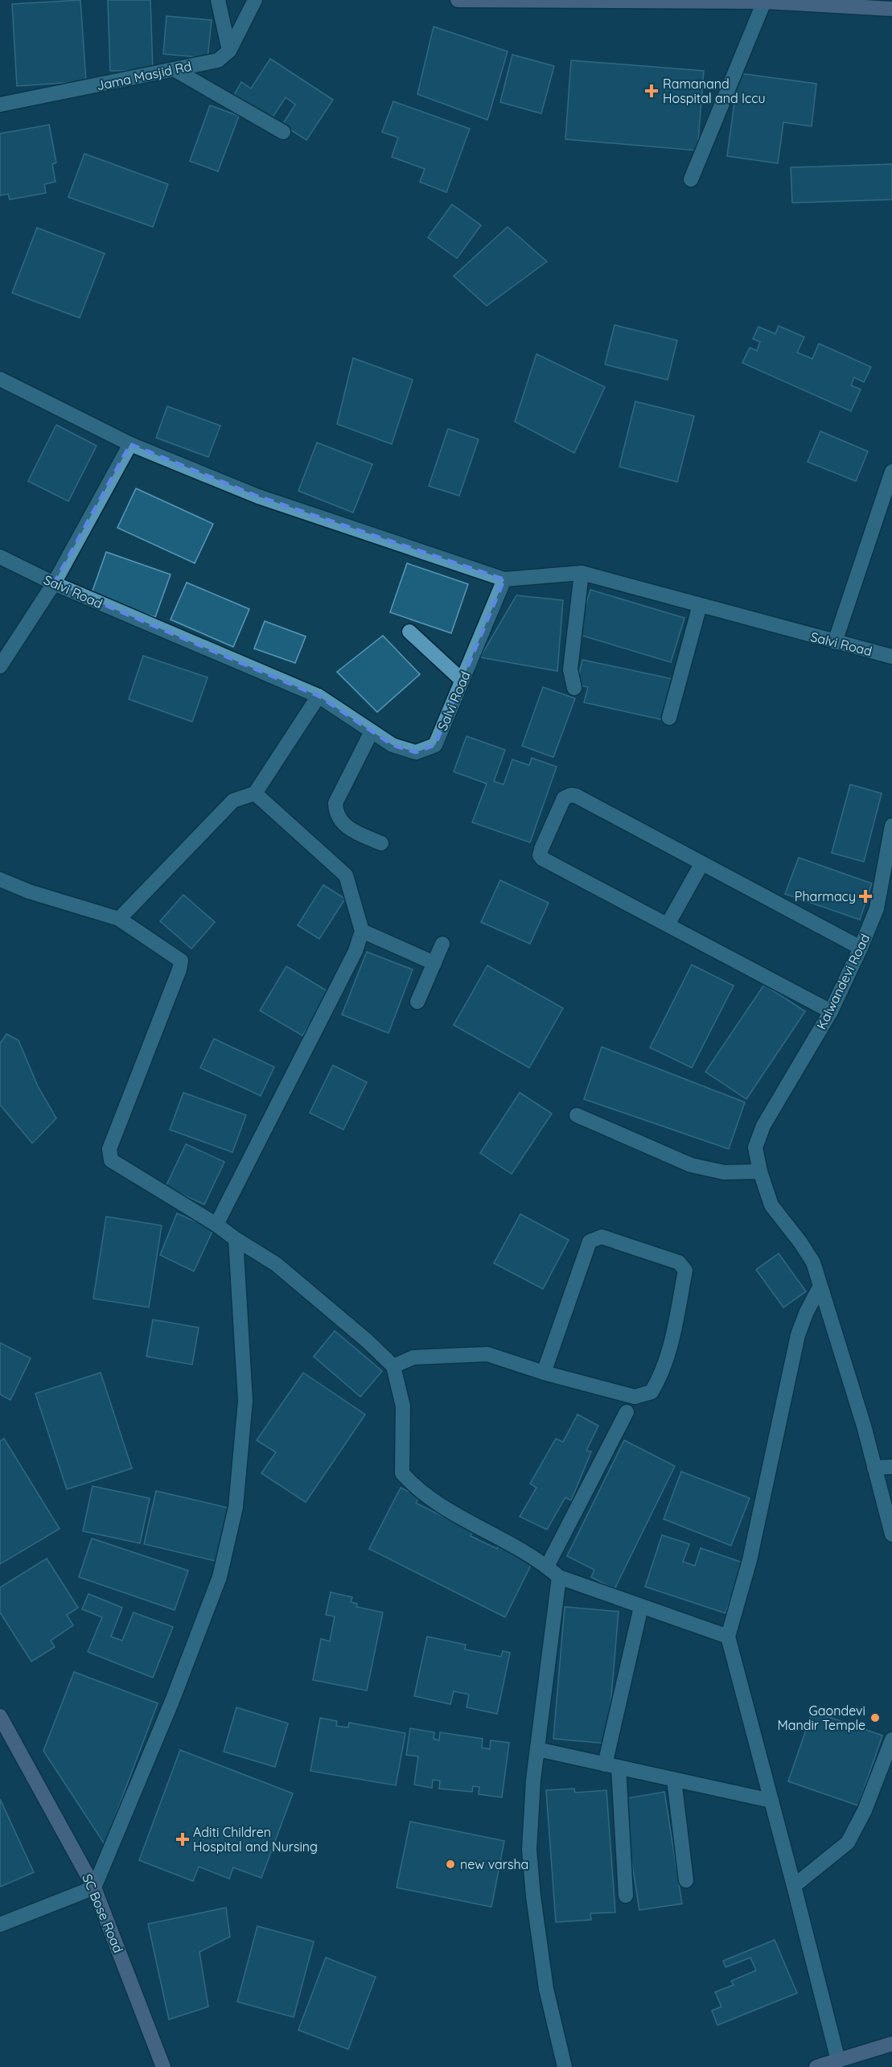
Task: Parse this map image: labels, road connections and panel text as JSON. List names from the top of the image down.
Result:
{
  "streets": {
    "street": [
      "Jama Masjid Rd",
      "Salvi Road",
      "Kalwandevi Road",
      "SC Bose Road"
    ]
  },
  "places": {
    "health": ["Ramanand Hospital and Iccu", "Pharmacy", "Aditi Children Hospital and Nursing"],
    "other": ["Gaondevi Mandir Temple", "new varsha"]
  }
}
